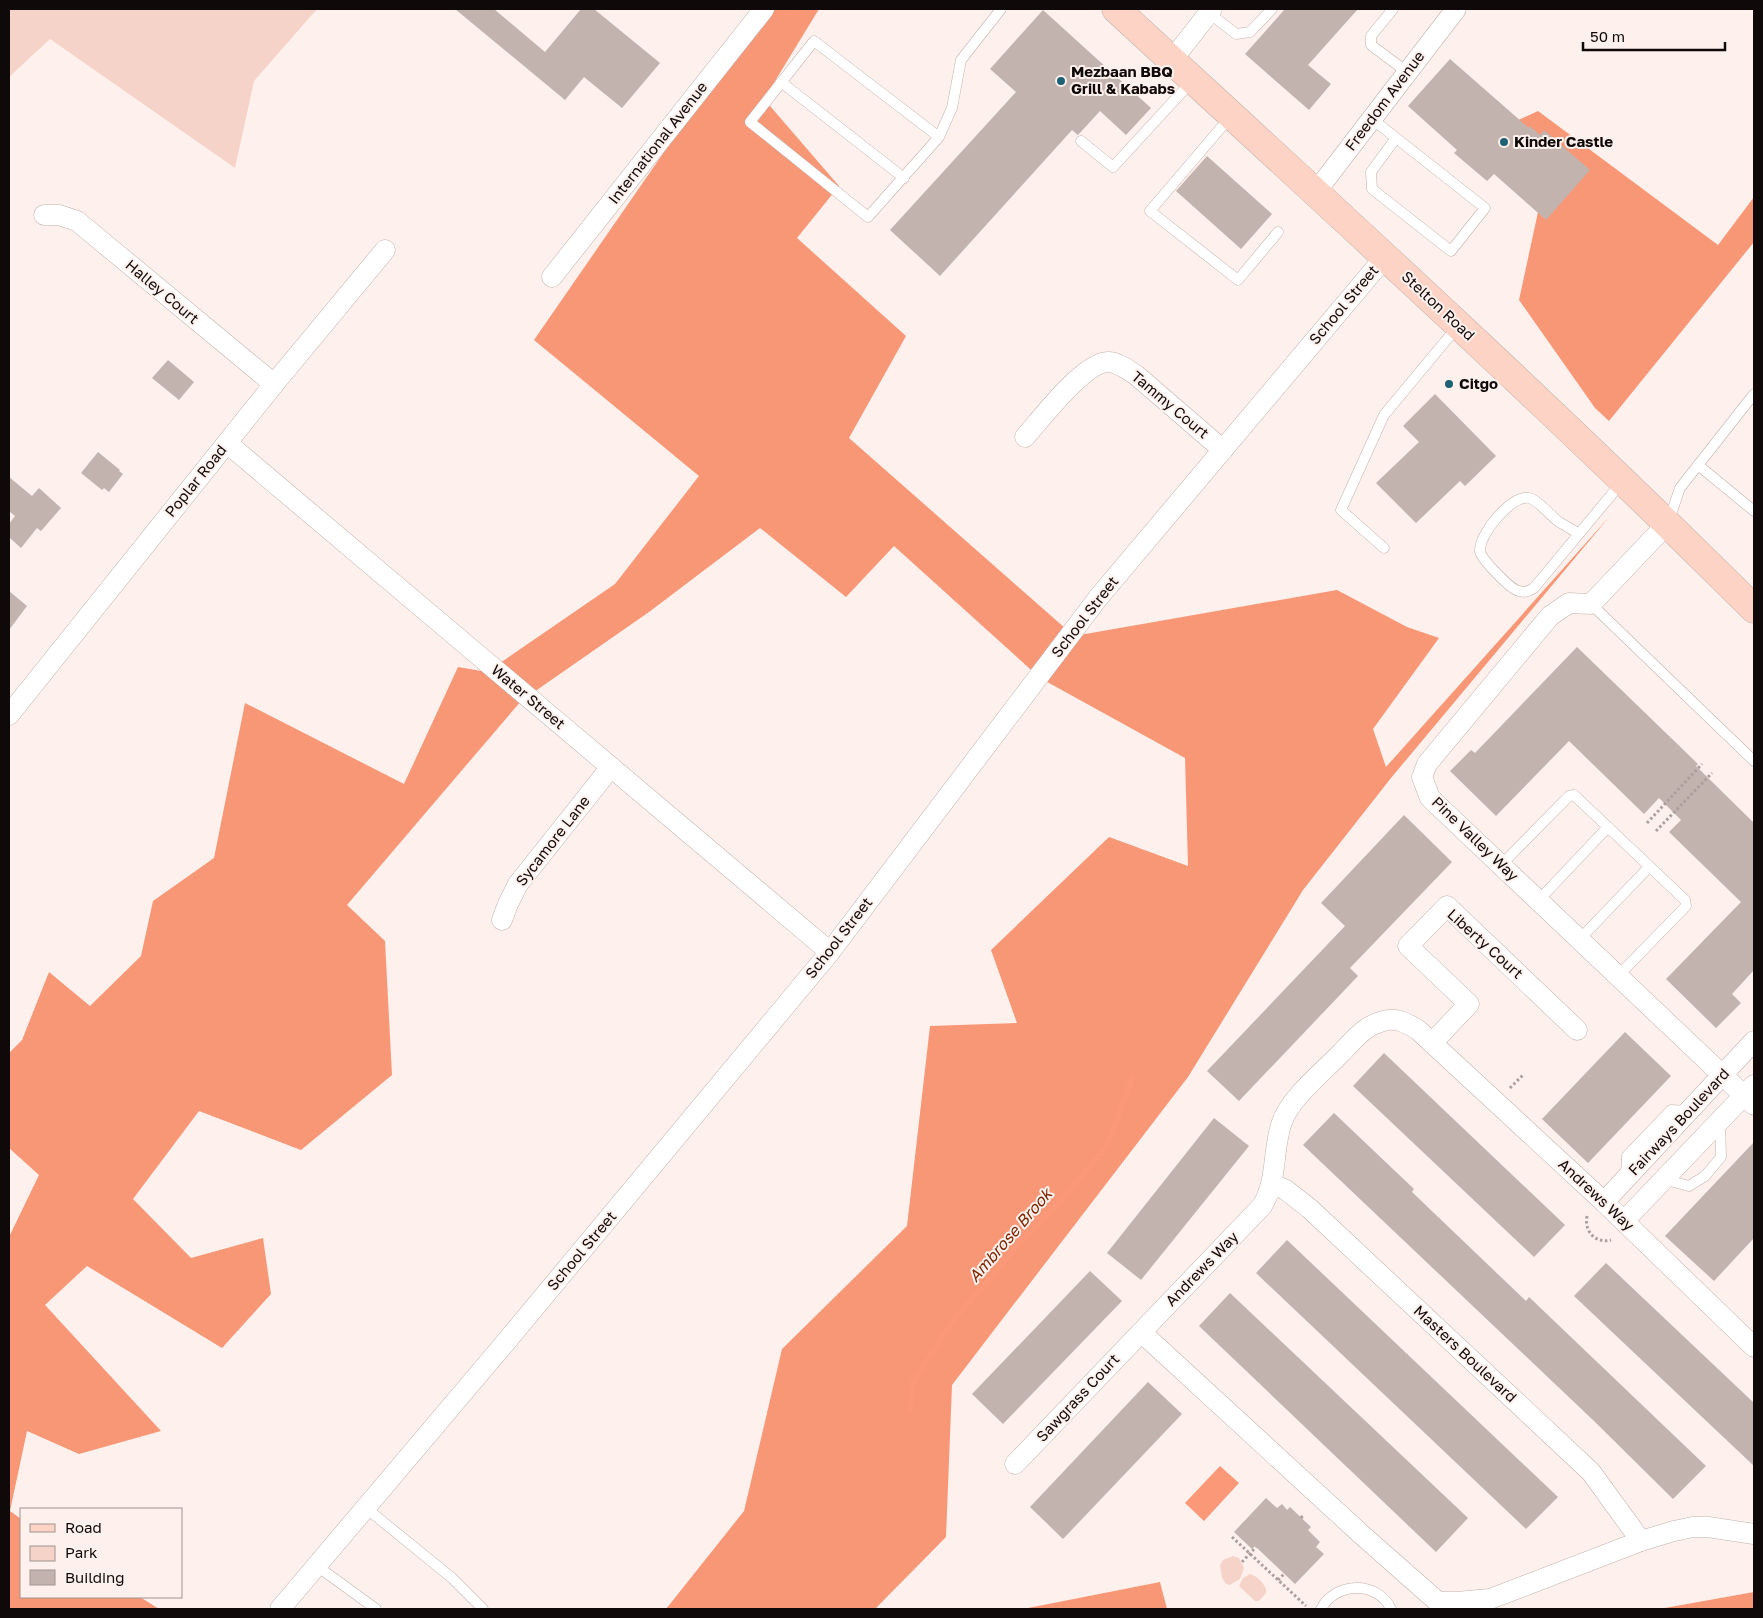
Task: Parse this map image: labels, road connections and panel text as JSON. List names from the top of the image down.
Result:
{
  "streets": {
    "main road": ["Stelton Road"],
    "street": [
      "Freedom Avenue",
      "International Avenue",
      "Halley Court",
      "School Street",
      "Tammy Court",
      "Poplar Road",
      "Water Street",
      "Pine Valley Way",
      "Sycamore Lane",
      "Liberty Court",
      "Fairways Boulevard",
      "Andrews Way",
      "Masters Boulevard",
      "Sawgrass Court"
    ]
  },
  "crossings": [
    ["Freedom Avenue", "Stelton Road"],
    ["Halley Court", "Poplar Road"],
    ["School Street", "Stelton Road"],
    ["School Street", "Tammy Court"],
    ["School Street", "Water Street"],
    ["Poplar Road", "Water Street"],
    ["Water Street", "Sycamore Lane"],
    ["Pine Valley Way", "Fairways Boulevard"],
    ["Liberty Court", "Andrews Way"],
    ["Fairways Boulevard", "Andrews Way"],
    ["Andrews Way", "Masters Boulevard"],
    ["Andrews Way", "Sawgrass Court"]
  ],
  "water": ["Ambrose Brook"],
  "places": ["Mezbaan BBQ Grill & Kababs", "Kinder Castle", "Citgo"],
  "legend": ["Road", "Park", "Building"],
  "scale_bar": "50 m"
}
